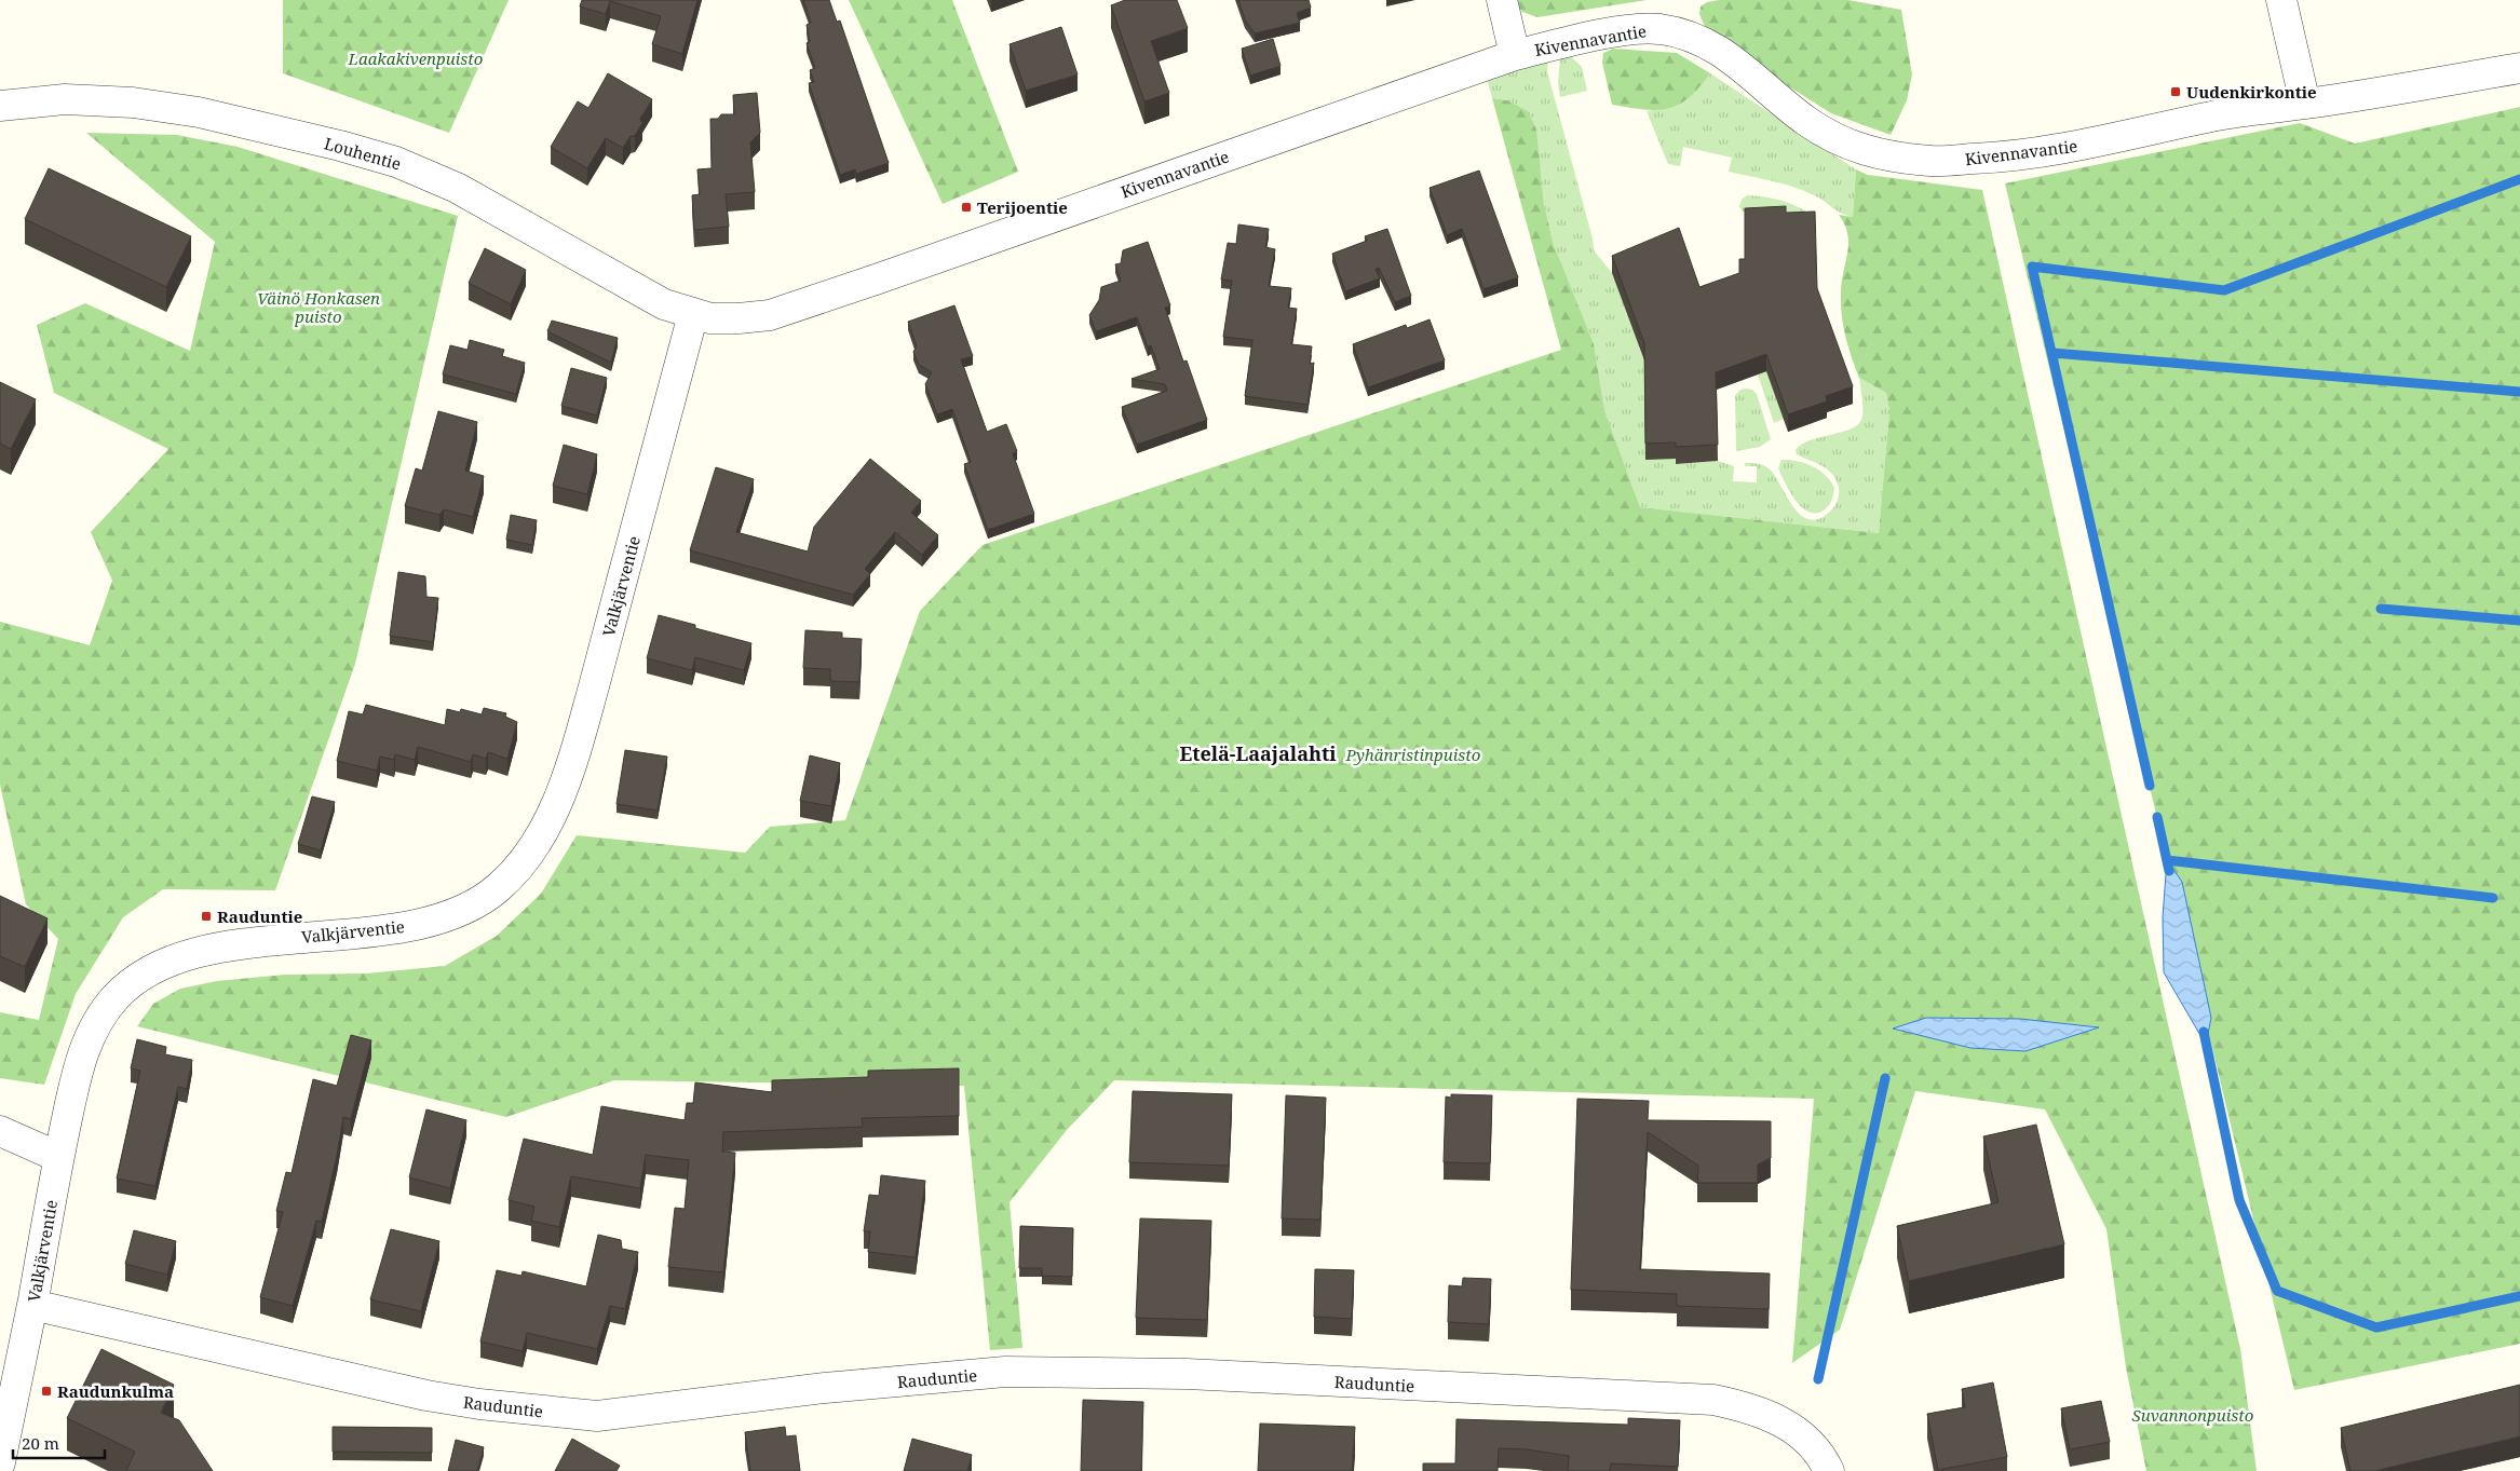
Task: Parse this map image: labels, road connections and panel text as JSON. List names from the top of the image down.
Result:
{
  "streets": {
    "street": [
      "Kivennavantie",
      "Louhentie",
      "Valkjärventie",
      "Rauduntie"
    ]
  },
  "crossings": [
    ["Kivennavantie", "Louhentie"],
    ["Kivennavantie", "Valkjärventie"],
    ["Louhentie", "Valkjärventie"],
    ["Valkjärventie", "Rauduntie"]
  ],
  "districts": ["Etelä-Laajalahti"],
  "parks": [
    "Laakakivenpuisto",
    "Väinö Honkasen puisto",
    "Pyhänristinpuisto",
    "Suvannonpuisto"
  ],
  "places": {
    "transit": [
      "Uudenkirkontie",
      "Terijoentie",
      "Rauduntie",
      "Raudunkulma"
    ]
  },
  "scale_bar": "20 m"
}
